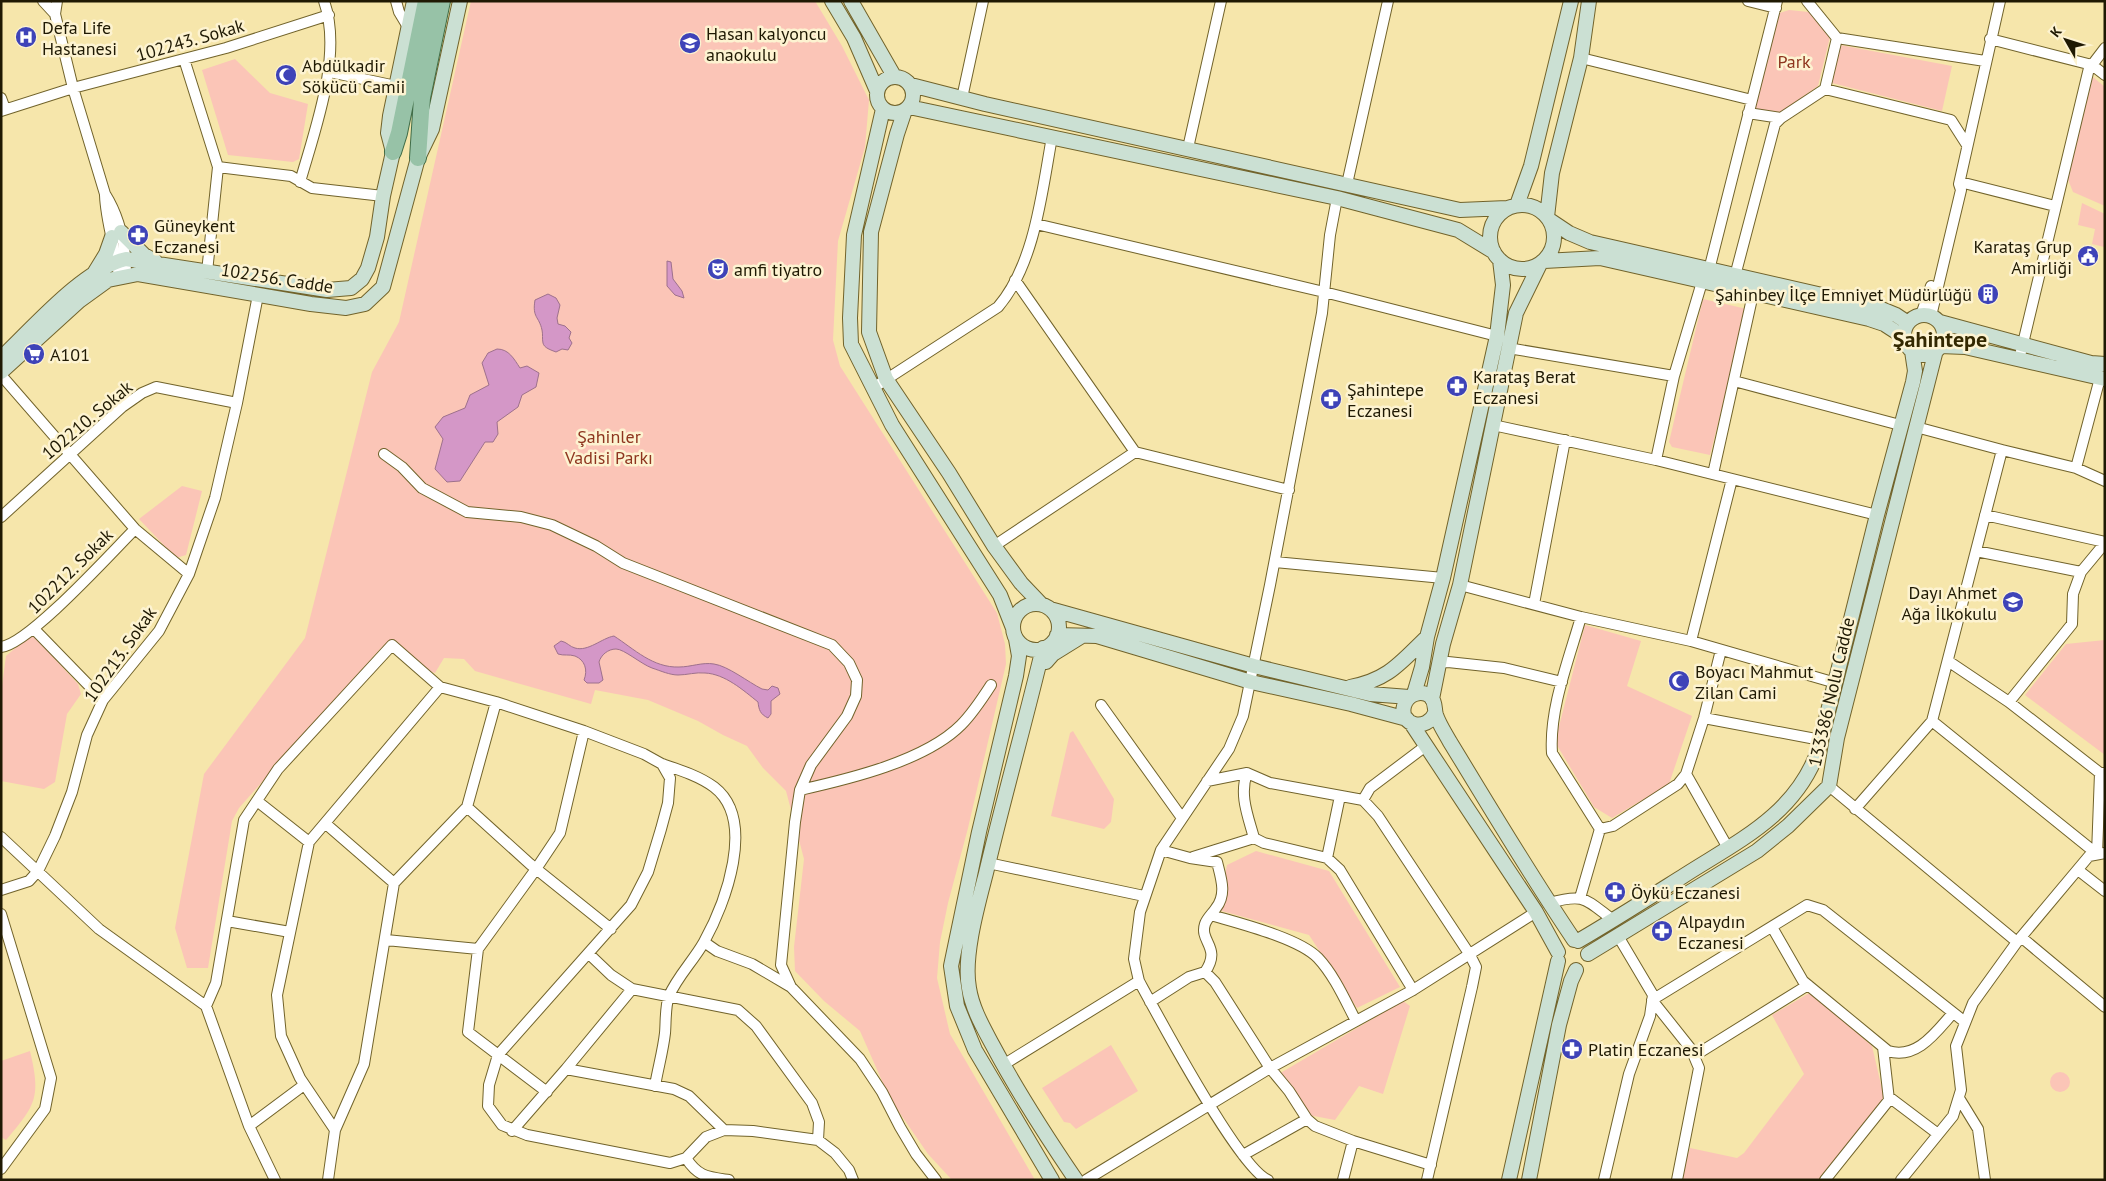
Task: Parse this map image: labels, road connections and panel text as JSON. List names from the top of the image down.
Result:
{
  "streets": {
    "street": [
      "102243. Sokak",
      "102256. Cadde",
      "102210. Sokak",
      "102212. Sokak",
      "102213. Sokak",
      "133386 Nolu Cadde"
    ]
  },
  "crossings": [
    ["102256. Cadde", "102213. Sokak"],
    ["102210. Sokak", "102213. Sokak"]
  ],
  "districts": ["Şahintepe"],
  "parks": ["Park", "Şahinler Vadisi Parkı"],
  "places": {
    "hospital": ["Defa Life Hastanesi"],
    "school or university": ["Hasan kalyoncu anaokulu", "Dayı Ahmet Ağa İlkokulu"],
    "mosque": ["Abdülkadir Sökücü Camii", "Boyacı Mahmut Zilan Cami"],
    "pharmacy": [
      "Güneykent Eczanesi",
      "Karataş Berat Eczanesi",
      "Şahintepe Eczanesi",
      "Öykü Eczanesi",
      "Alpaydın Eczanesi",
      "Platin Eczanesi"
    ],
    "public building": ["Karataş Grup Amirliği"],
    "theatre": ["amfi tiyatro"],
    "building": ["Şahinbey İlçe Emniyet Müdürlüğü"],
    "supermarket": ["A101"]
  },
  "north": "top left"
}
